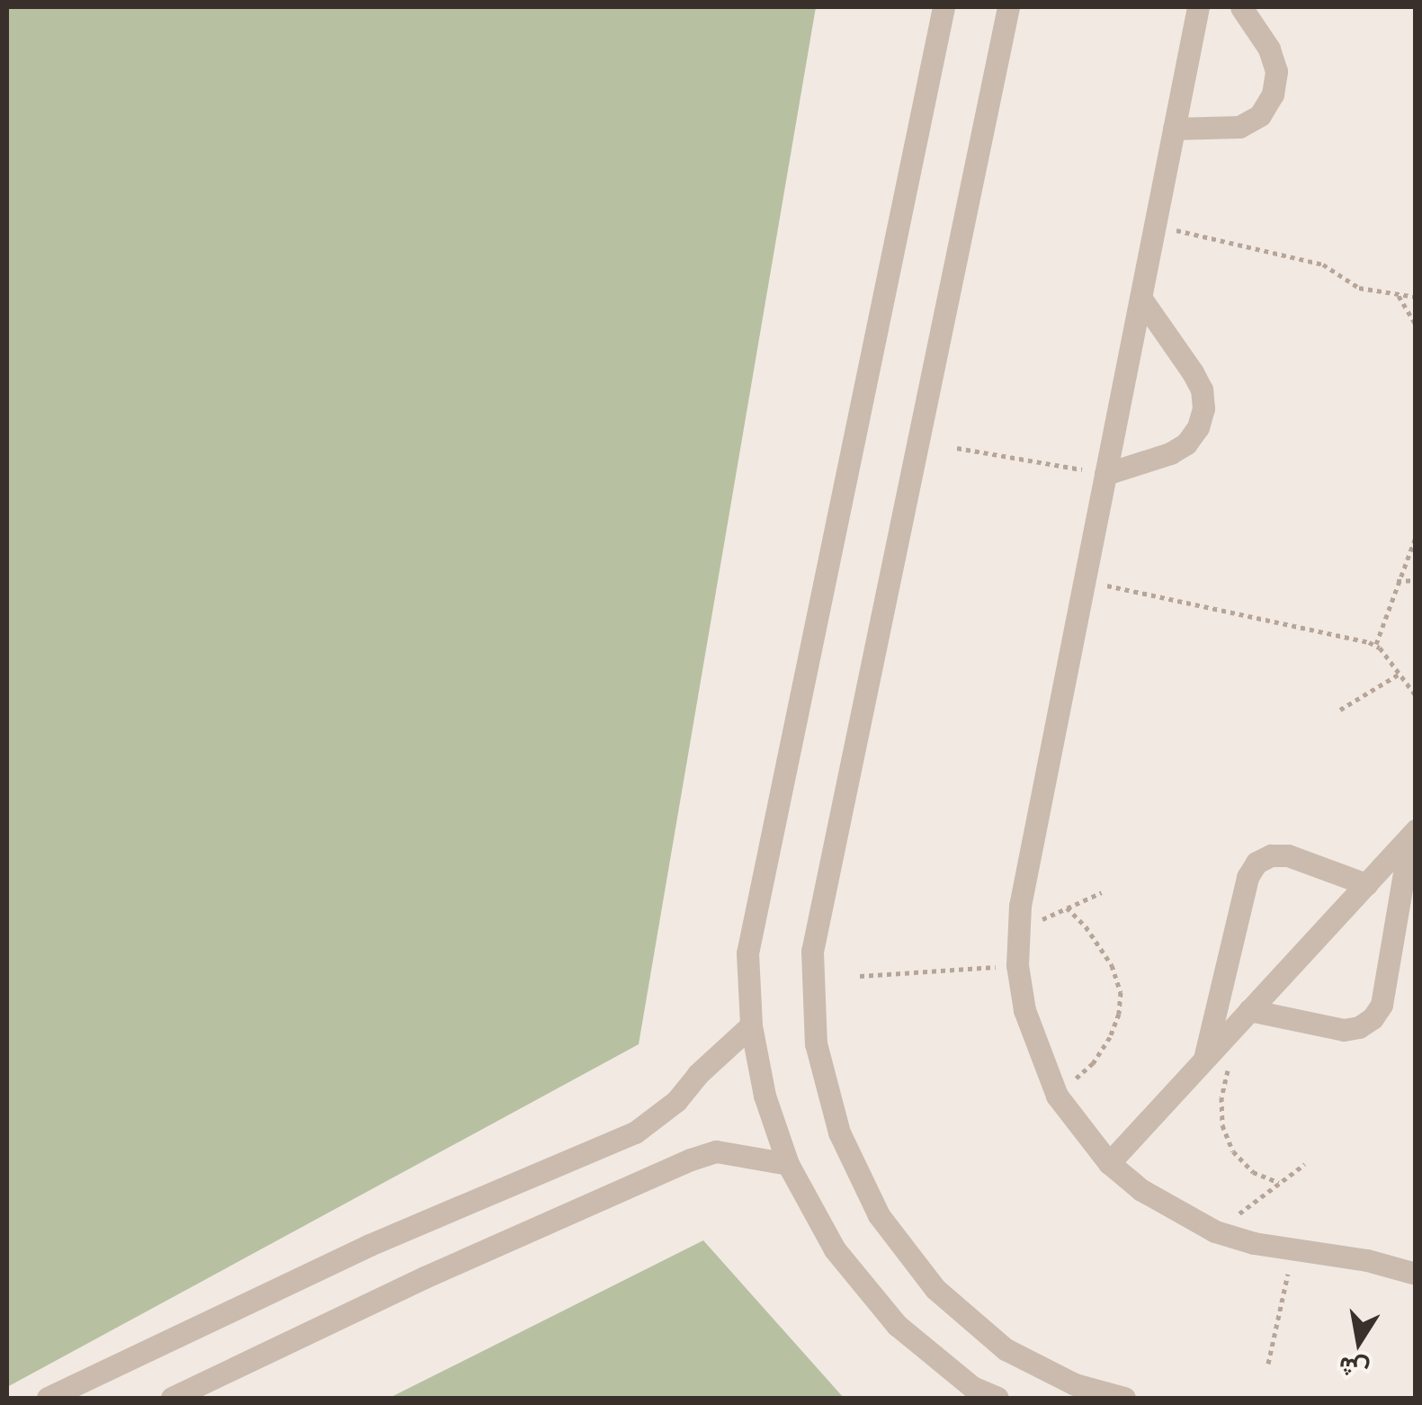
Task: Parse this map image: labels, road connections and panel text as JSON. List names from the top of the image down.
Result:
{
  "north": "bottom"
}
